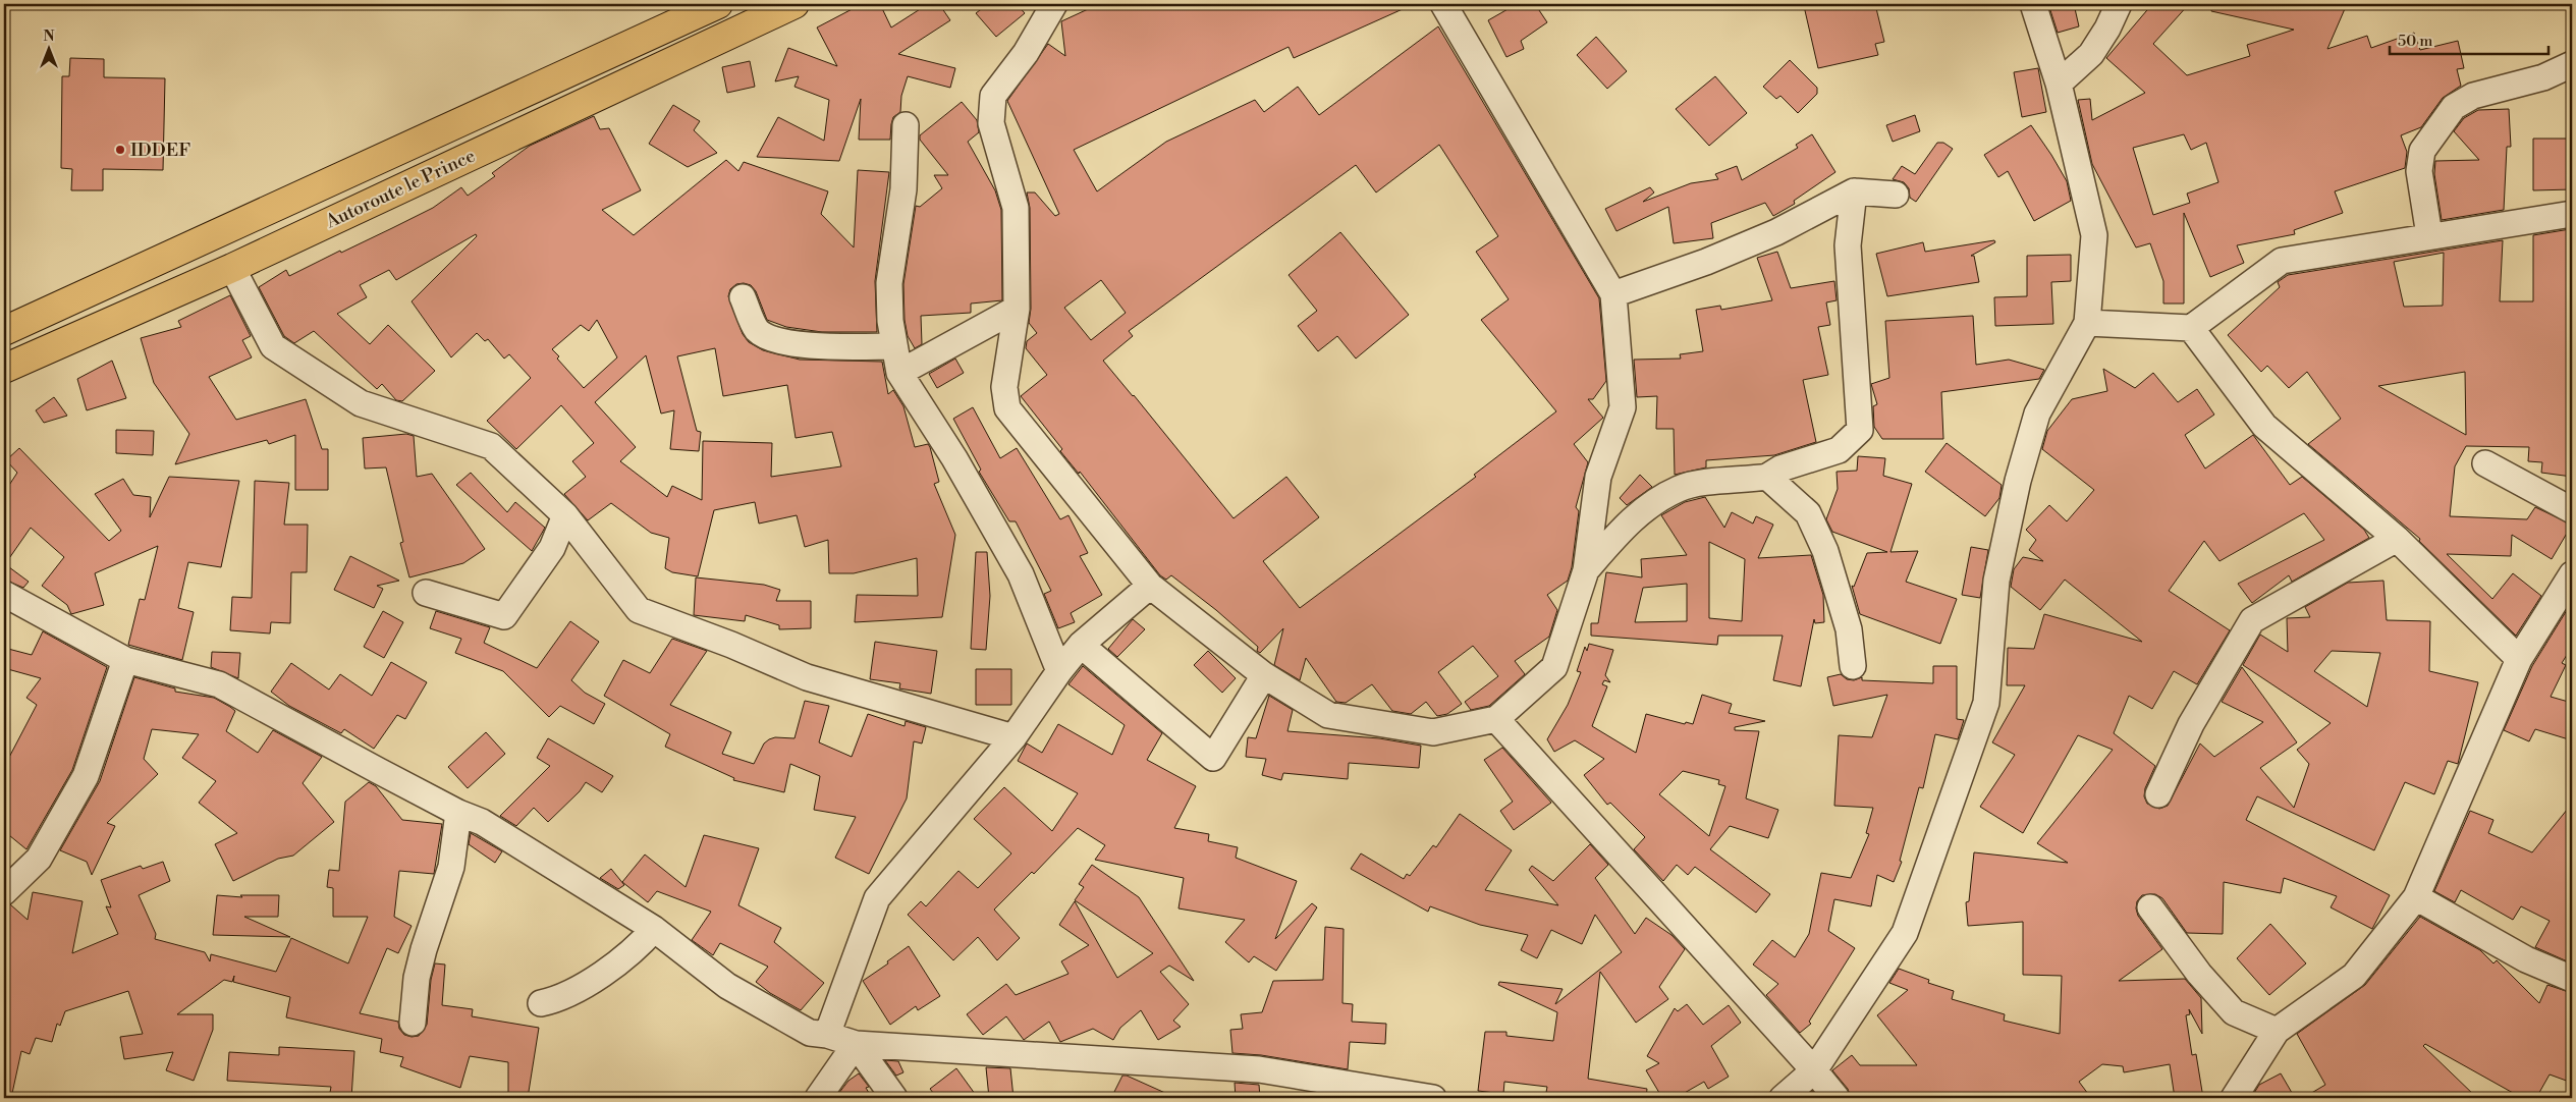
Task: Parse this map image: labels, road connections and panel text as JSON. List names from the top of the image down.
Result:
{
  "streets": {
    "main road": ["Autoroute le Prince"]
  },
  "places": ["IDDEF"],
  "scale_bar": "50 m",
  "north": "top"
}
